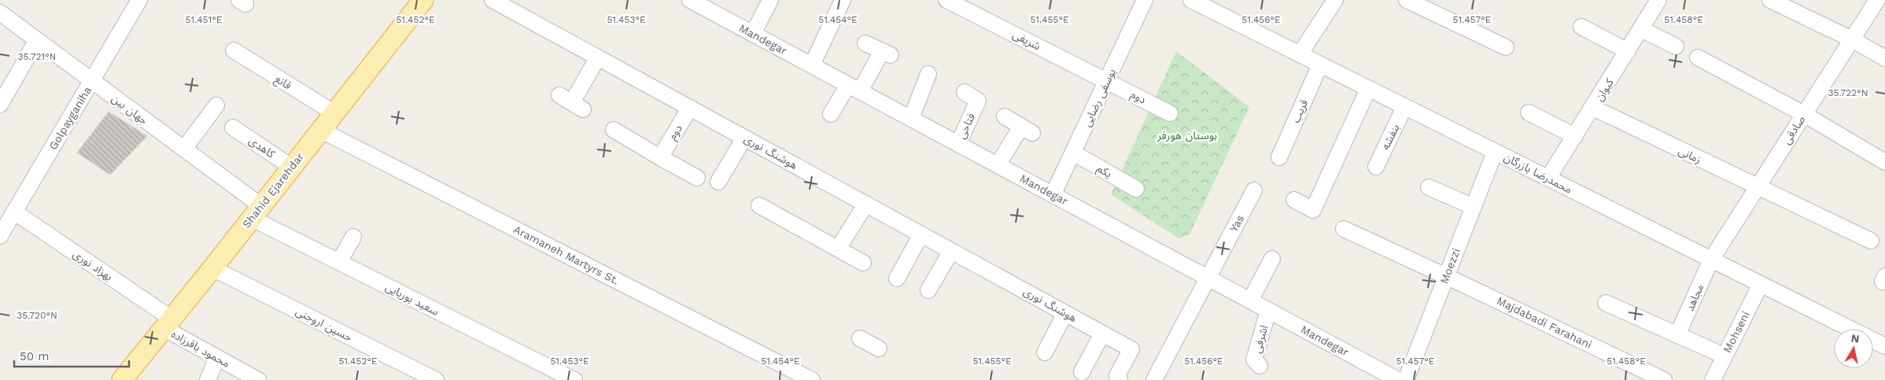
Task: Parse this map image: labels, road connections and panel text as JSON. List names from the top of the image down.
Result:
{
  "streets": {
    "main road": ["Shahid Ejarehdar"],
    "street": [
      "Mandegar",
      "شریفی",
      "قانع",
      "کیوان",
      "دوم",
      "یوسفی رضایی",
      "جهان‌ بین",
      "قریب",
      "Golpayganiha",
      "فتاحی",
      "صادقی",
      "بنفشه",
      "کاهدی",
      "هوشنگ نوری",
      "زمانی",
      "یکم",
      "محمدرضا بازرگان",
      "Yas",
      "Aramaneh Martyrs St.",
      "بهزاد نوری",
      "Moezzi",
      "مجاهد",
      "سعید بوریایی",
      "Majdabadi Farahani",
      "حسین اروجنی",
      "Mohseni",
      "اشرفی",
      "محمود باقرزاده"
    ]
  },
  "crossings": [
    ["Mandegar", "یوسفی رضایی"],
    ["Mandegar", "فتاحی"],
    ["Mandegar", "Yas"],
    ["Mandegar", "اشرفی"],
    ["شریفی", "دوم"],
    ["شریفی", "یوسفی رضایی"],
    ["قانع", "Shahid Ejarehdar"],
    ["کیوان", "زمانی"],
    ["کیوان", "محمدرضا بازرگان"],
    ["دوم", "یوسفی رضایی"],
    ["دوم", "هوشنگ نوری"],
    ["یوسفی رضایی", "یکم"],
    ["جهان‌ بین", "Golpayganiha"],
    ["جهان‌ بین", "Shahid Ejarehdar"],
    ["جهان‌ بین", "سعید بوریایی"],
    ["قریب", "محمدرضا بازرگان"],
    ["Golpayganiha", "بهزاد نوری"],
    ["صادقی", "زمانی"],
    ["صادقی", "محمدرضا بازرگان"],
    ["صادقی", "مجاهد"],
    ["بنفشه", "محمدرضا بازرگان"],
    ["کاهدی", "Shahid Ejarehdar"],
    ["محمدرضا بازرگان", "Moezzi"],
    ["محمدرضا بازرگان", "مجاهد"],
    ["محمدرضا بازرگان", "Mohseni"],
    ["Shahid Ejarehdar", "Aramaneh Martyrs St."],
    ["Shahid Ejarehdar", "بهزاد نوری"],
    ["Shahid Ejarehdar", "سعید بوریایی"],
    ["Shahid Ejarehdar", "حسین اروجنی"],
    ["Shahid Ejarehdar", "محمود باقرزاده"],
    ["بهزاد نوری", "محمود باقرزاده"],
    ["Moezzi", "Majdabadi Farahani"]
  ],
  "parks": ["بوستان هورفر"],
  "scale_bar": "50 m",
  "north": "top",
  "coordinates": [
    "51.451°E",
    "51.452°E",
    "51.453°E",
    "51.454°E",
    "51.455°E",
    "51.456°E",
    "51.457°E",
    "51.458°E",
    "35.721°N",
    "35.722°N",
    "35.720°N"
  ]
}
